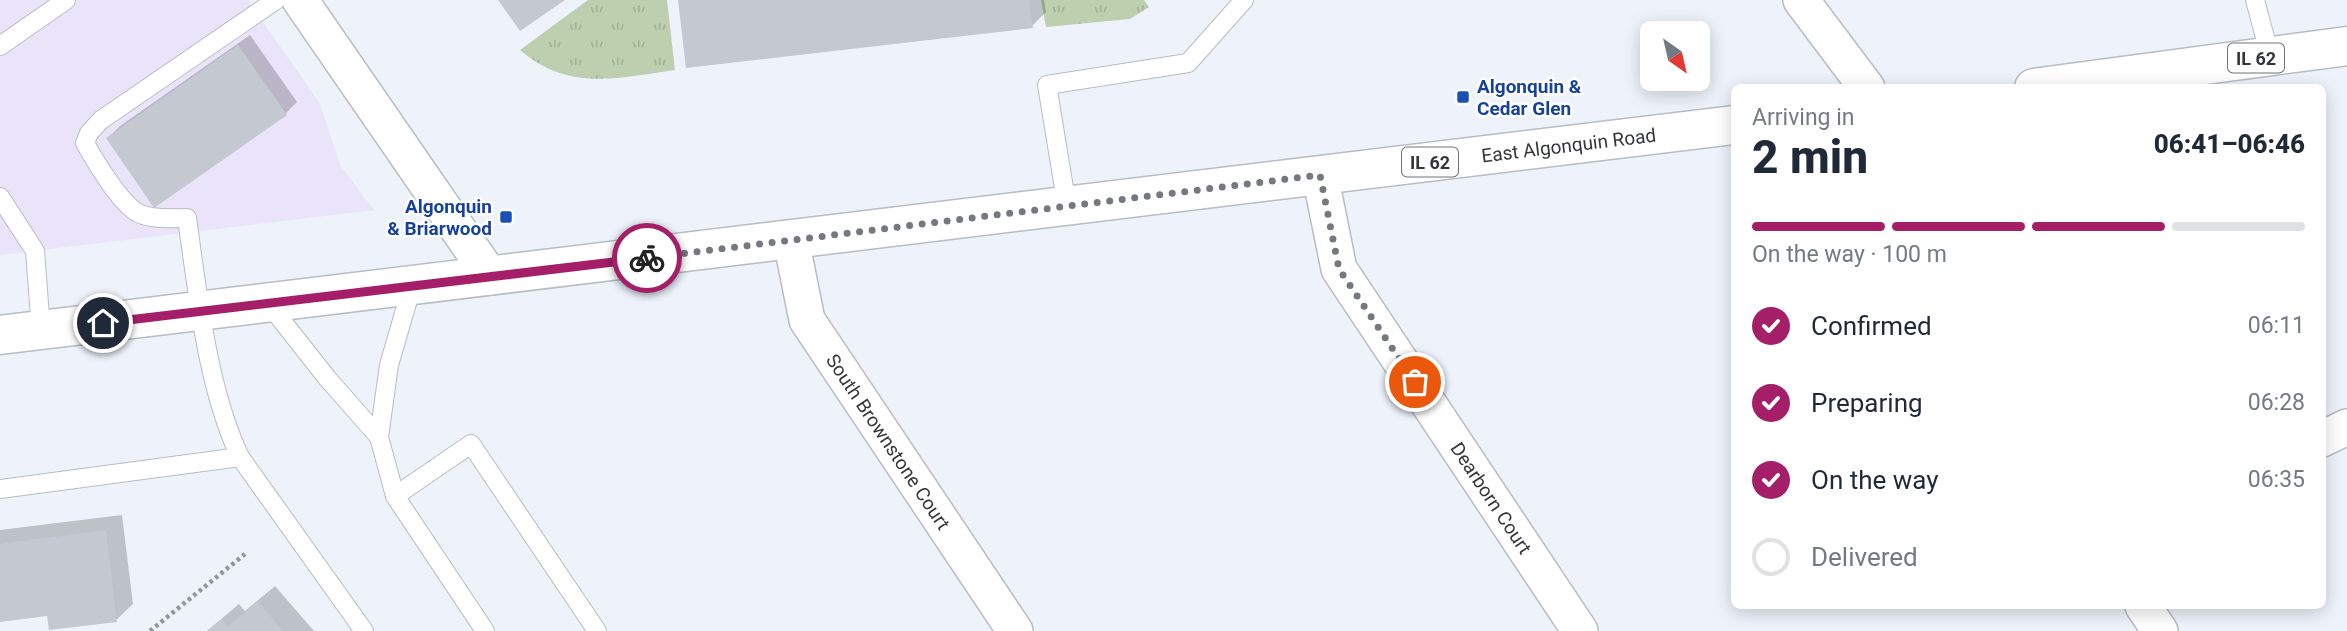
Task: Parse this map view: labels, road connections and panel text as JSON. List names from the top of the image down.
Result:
{
  "streets": {
    "main road": ["IL 62", "East Algonquin Road"],
    "street": ["South Brownstone Court", "Dearborn Court"]
  },
  "crossings": [
    ["IL 62", "East Algonquin Road"],
    ["IL 62", "South Brownstone Court"],
    ["IL 62", "Dearborn Court"],
    ["East Algonquin Road", "Dearborn Court"]
  ],
  "places": {
    "transit": ["Algonquin & Cedar Glen", "Algonquin & Briarwood"]
  },
  "north": "bottom right",
  "page": {
    "heading": ["2 min", "Arriving in", "06:41–06:46"],
    "bar": "On the way · 100 m",
    "list": [
      ["Confirmed", "06:11"],
      ["Preparing", "06:28"],
      ["On the way", "06:35"],
      "Delivered"
    ]
  }
}
